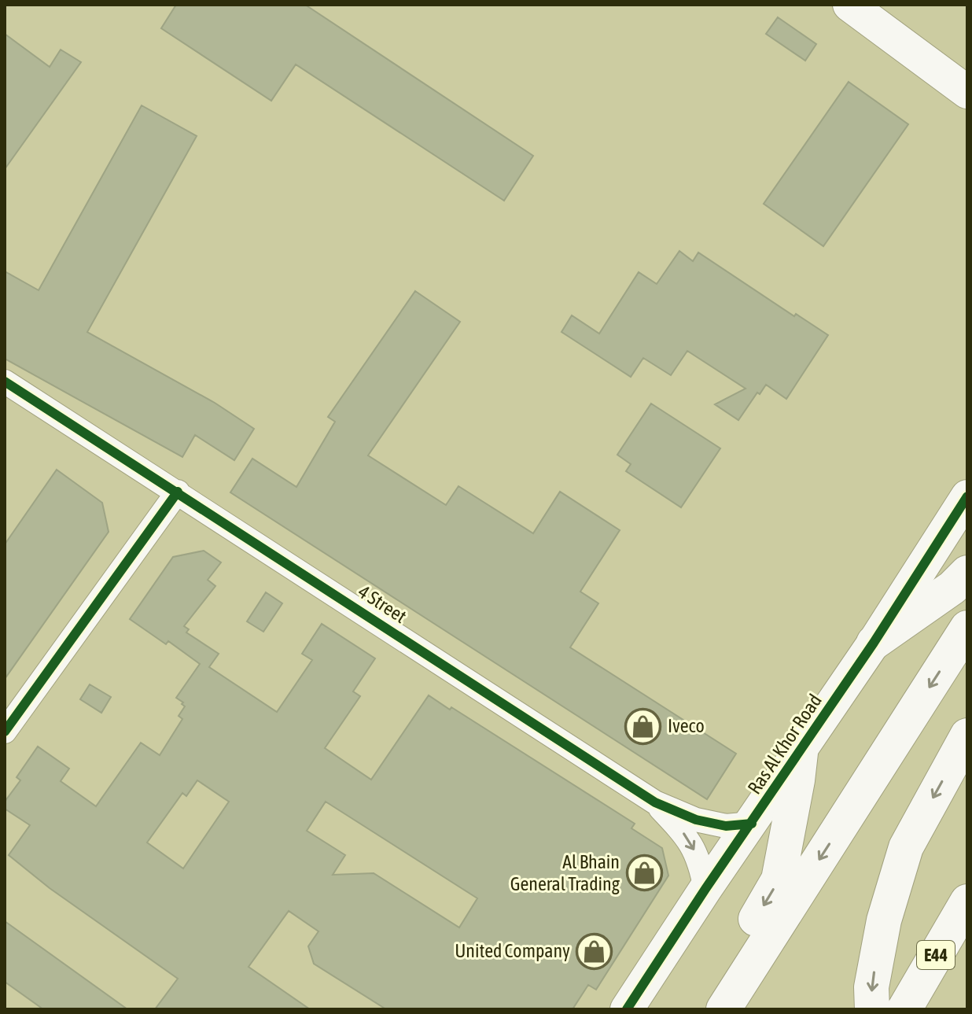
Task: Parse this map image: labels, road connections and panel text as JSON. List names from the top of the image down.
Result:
{
  "streets": {
    "highway": ["E44"],
    "street": ["4 Street", "Ras Al Khor Road"]
  },
  "crossings": [
    ["4 Street", "Ras Al Khor Road"]
  ],
  "places": {
    "shop": ["Iveco", "Al Bhain General Trading", "United Company"]
  }
}
